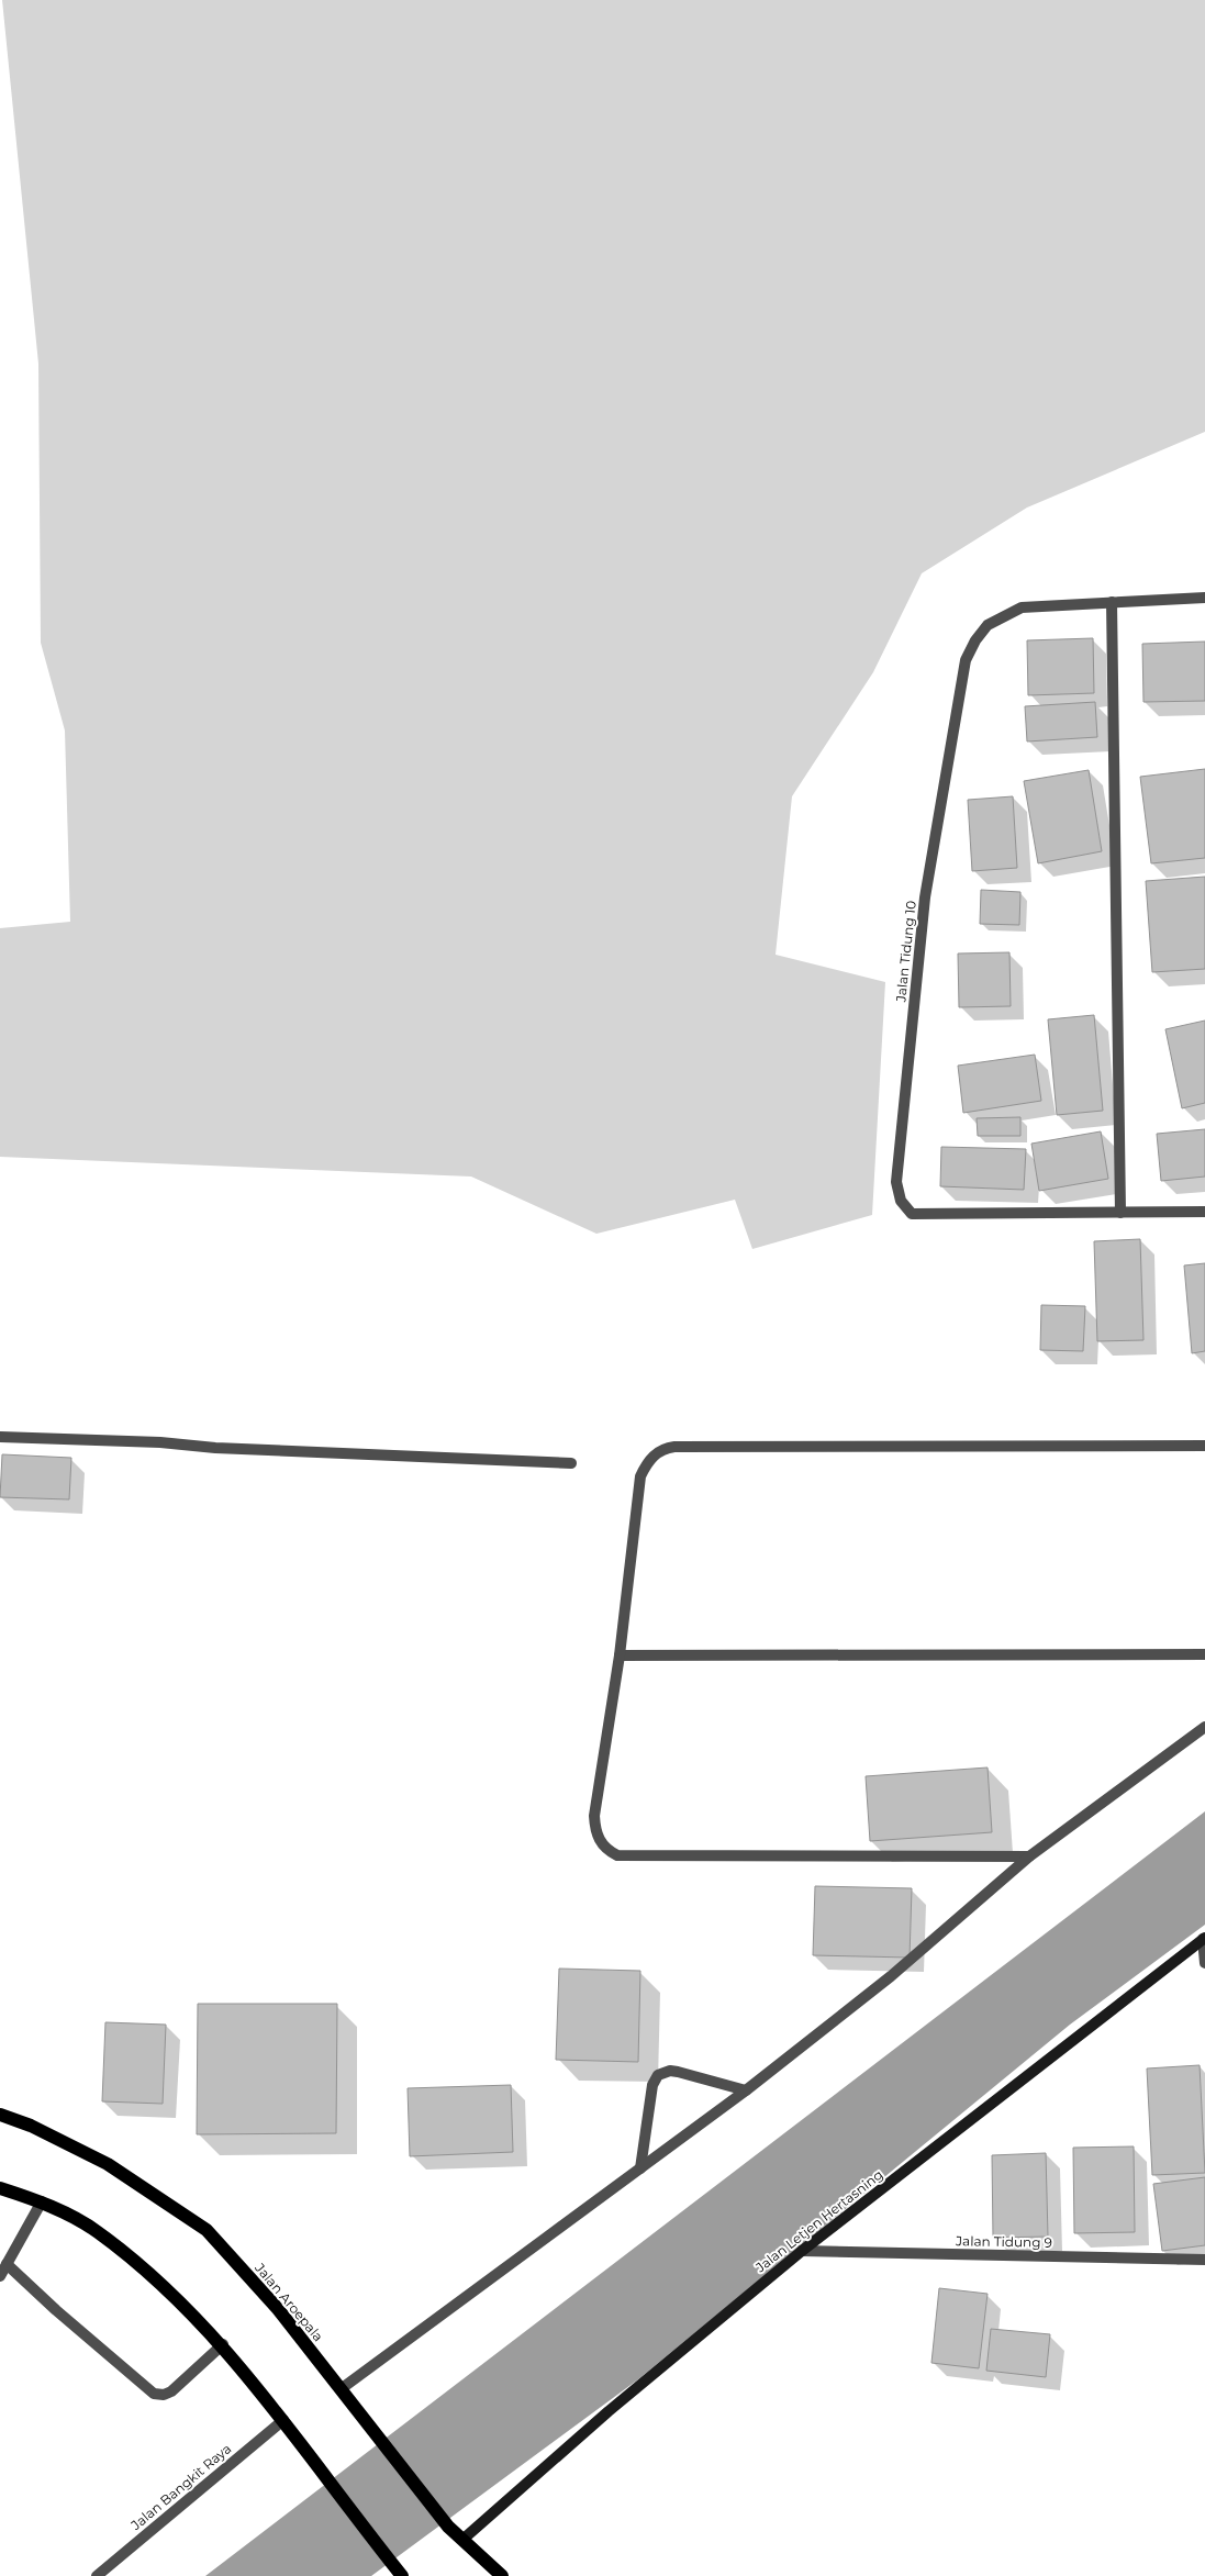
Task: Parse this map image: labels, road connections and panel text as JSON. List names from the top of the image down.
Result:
{
  "streets": {
    "main road": ["Jalan Aroepala"],
    "street": [
      "Jalan Tidung 10",
      "Jalan Letjen Hertasning",
      "Jalan Tidung 9",
      "Jalan Bangkit Raya"
    ]
  },
  "crossings": [
    ["Jalan Letjen Hertasning", "Jalan Tidung 9"],
    ["Jalan Letjen Hertasning", "Jalan Aroepala"]
  ]
}
